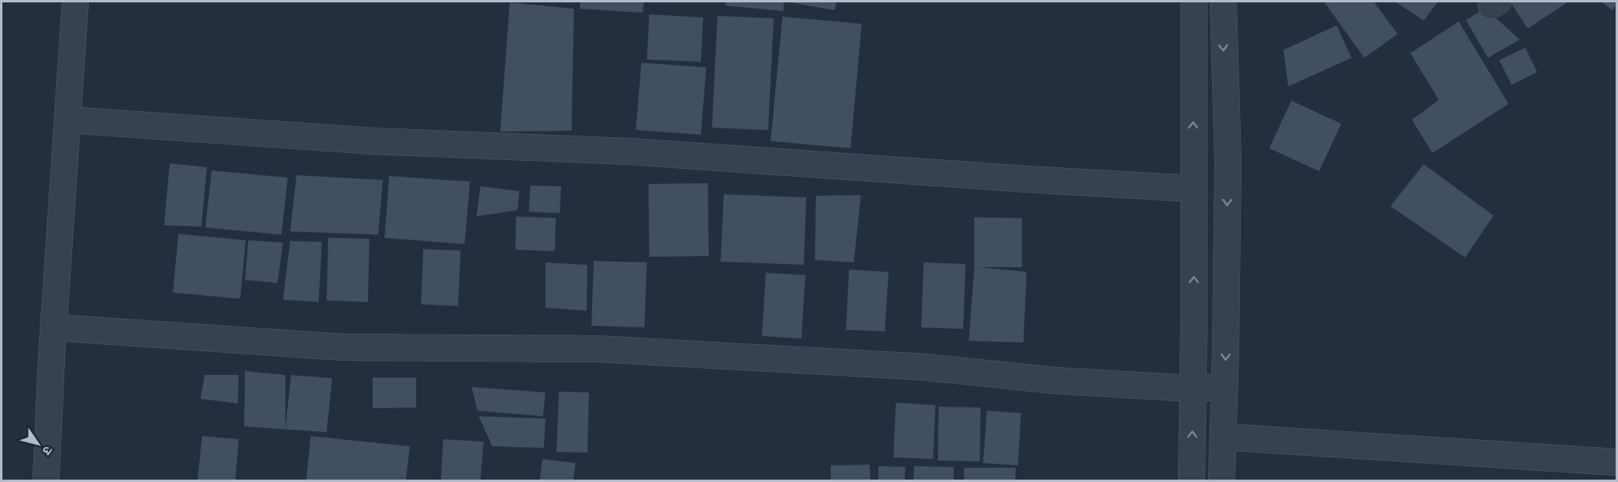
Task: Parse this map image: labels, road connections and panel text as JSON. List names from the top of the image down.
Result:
{
  "north": "bottom right"
}
